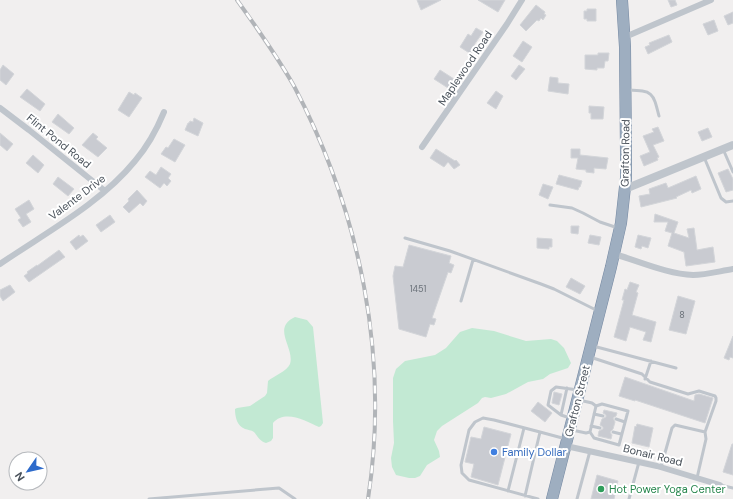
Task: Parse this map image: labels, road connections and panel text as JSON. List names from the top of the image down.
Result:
{
  "streets": {
    "highway": ["Grafton Road", "Grafton Street"],
    "street": [
      "Maplewood Road",
      "Flint Pond Road",
      "Valente Drive",
      "Bonair Road"
    ]
  },
  "crossings": [
    ["Flint Pond Road", "Valente Drive"],
    ["Grafton Road", "Grafton Street"],
    ["Grafton Street", "Bonair Road"]
  ],
  "places": ["Family Dollar", "Hot Power Yoga Center"],
  "house_numbers": ["1451", "8"],
  "north": "bottom left"
}
